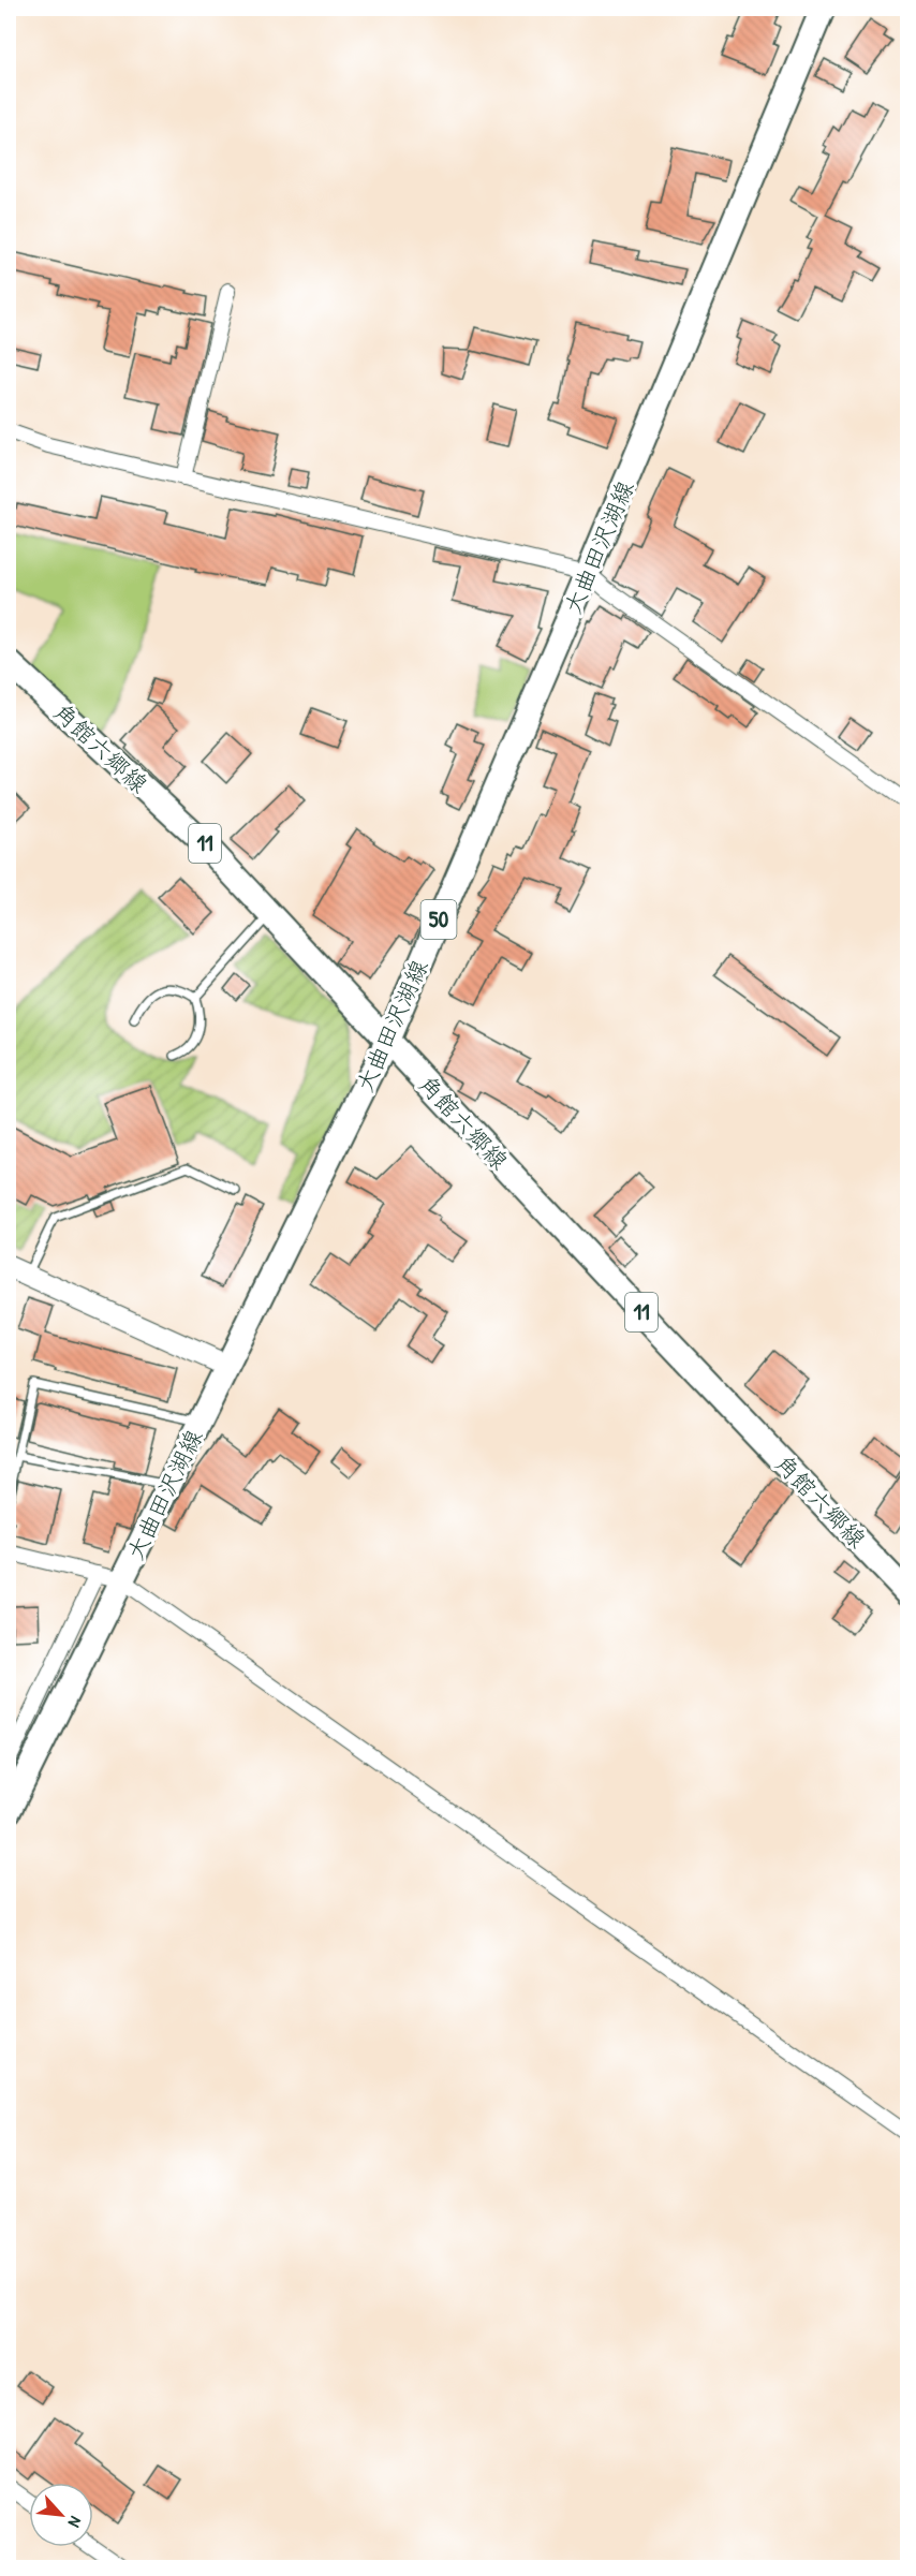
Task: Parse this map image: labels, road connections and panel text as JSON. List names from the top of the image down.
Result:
{
  "streets": {
    "main road": [
      "大曲田沢湖線",
      "角館六郷線",
      "11",
      "50"
    ]
  },
  "crossings": [
    ["大曲田沢湖線", "角館六郷線"]
  ],
  "north": "bottom right"
}
